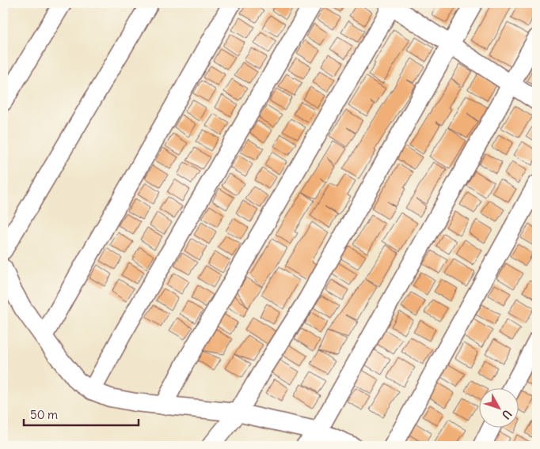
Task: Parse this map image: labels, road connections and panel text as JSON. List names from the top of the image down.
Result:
{
  "scale_bar": "50 m",
  "north": "bottom right"
}
